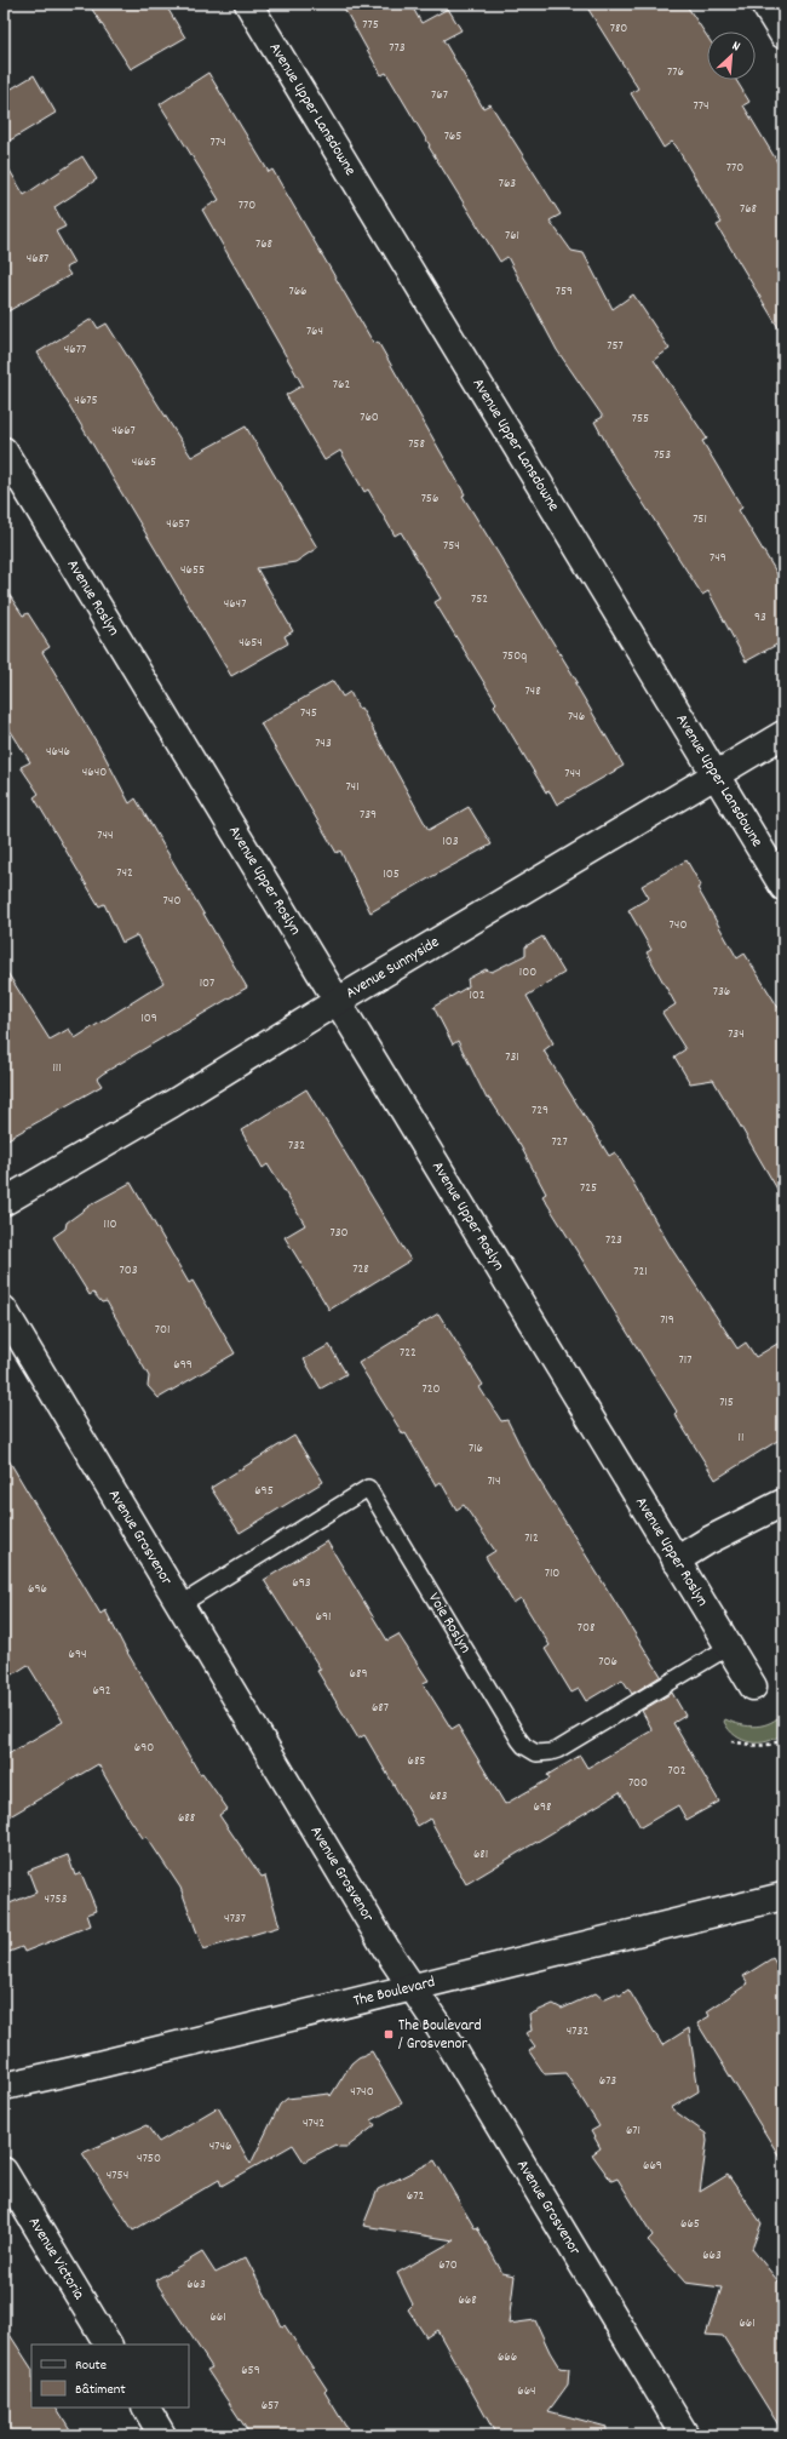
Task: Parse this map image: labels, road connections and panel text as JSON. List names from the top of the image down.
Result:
{
  "streets": {
    "street": [
      "Avenue Upper Lansdowne",
      "Avenue Roslyn",
      "Avenue Upper Roslyn",
      "Avenue Sunnyside",
      "Avenue Grosvenor",
      "The Boulevard",
      "Avenue Victoria"
    ],
    "lane": ["Voie Roslyn"]
  },
  "crossings": [
    ["Avenue Upper Lansdowne", "Avenue Sunnyside"],
    ["Avenue Roslyn", "Avenue Upper Roslyn"],
    ["Avenue Upper Roslyn", "Avenue Sunnyside"],
    ["Avenue Upper Roslyn", "Voie Roslyn"],
    ["Avenue Grosvenor", "Voie Roslyn"],
    ["Avenue Grosvenor", "The Boulevard"]
  ],
  "places": {
    "transit": ["The Boulevard / Grosvenor"]
  },
  "house_numbers": [
    "775",
    "780",
    "773",
    "776",
    "767",
    "774",
    "765",
    "774",
    "770",
    "763",
    "770",
    "768",
    "761",
    "768",
    "4687",
    "766",
    "759",
    "764",
    "757",
    "4677",
    "762",
    "4675",
    "760",
    "755",
    "4667",
    "758",
    "753",
    "4665",
    "756",
    "751",
    "4657",
    "754",
    "749",
    "4655",
    "752",
    "4647",
    "93",
    "4654",
    "750q",
    "748",
    "745",
    "746",
    "743",
    "4646",
    "4640",
    "744",
    "741",
    "739",
    "744",
    "103",
    "742",
    "105",
    "740",
    "740",
    "100",
    "107",
    "736",
    "102",
    "109",
    "734",
    "731",
    "111",
    "729",
    "727",
    "732",
    "725",
    "110",
    "730",
    "723",
    "728",
    "703",
    "721",
    "719",
    "701",
    "722",
    "717",
    "699",
    "720",
    "715",
    "11",
    "716",
    "714",
    "695",
    "712",
    "710",
    "693",
    "696",
    "691",
    "708",
    "694",
    "706",
    "689",
    "692",
    "687",
    "690",
    "685",
    "702",
    "700",
    "683",
    "698",
    "688",
    "681",
    "4753",
    "4737",
    "4732",
    "673",
    "4740",
    "4742",
    "671",
    "4746",
    "4750",
    "669",
    "4754",
    "672",
    "665",
    "663",
    "670",
    "663",
    "668",
    "661",
    "661",
    "666",
    "659",
    "664",
    "657"
  ],
  "legend": ["Route", "Bâtiment"],
  "north": "top right"
}
